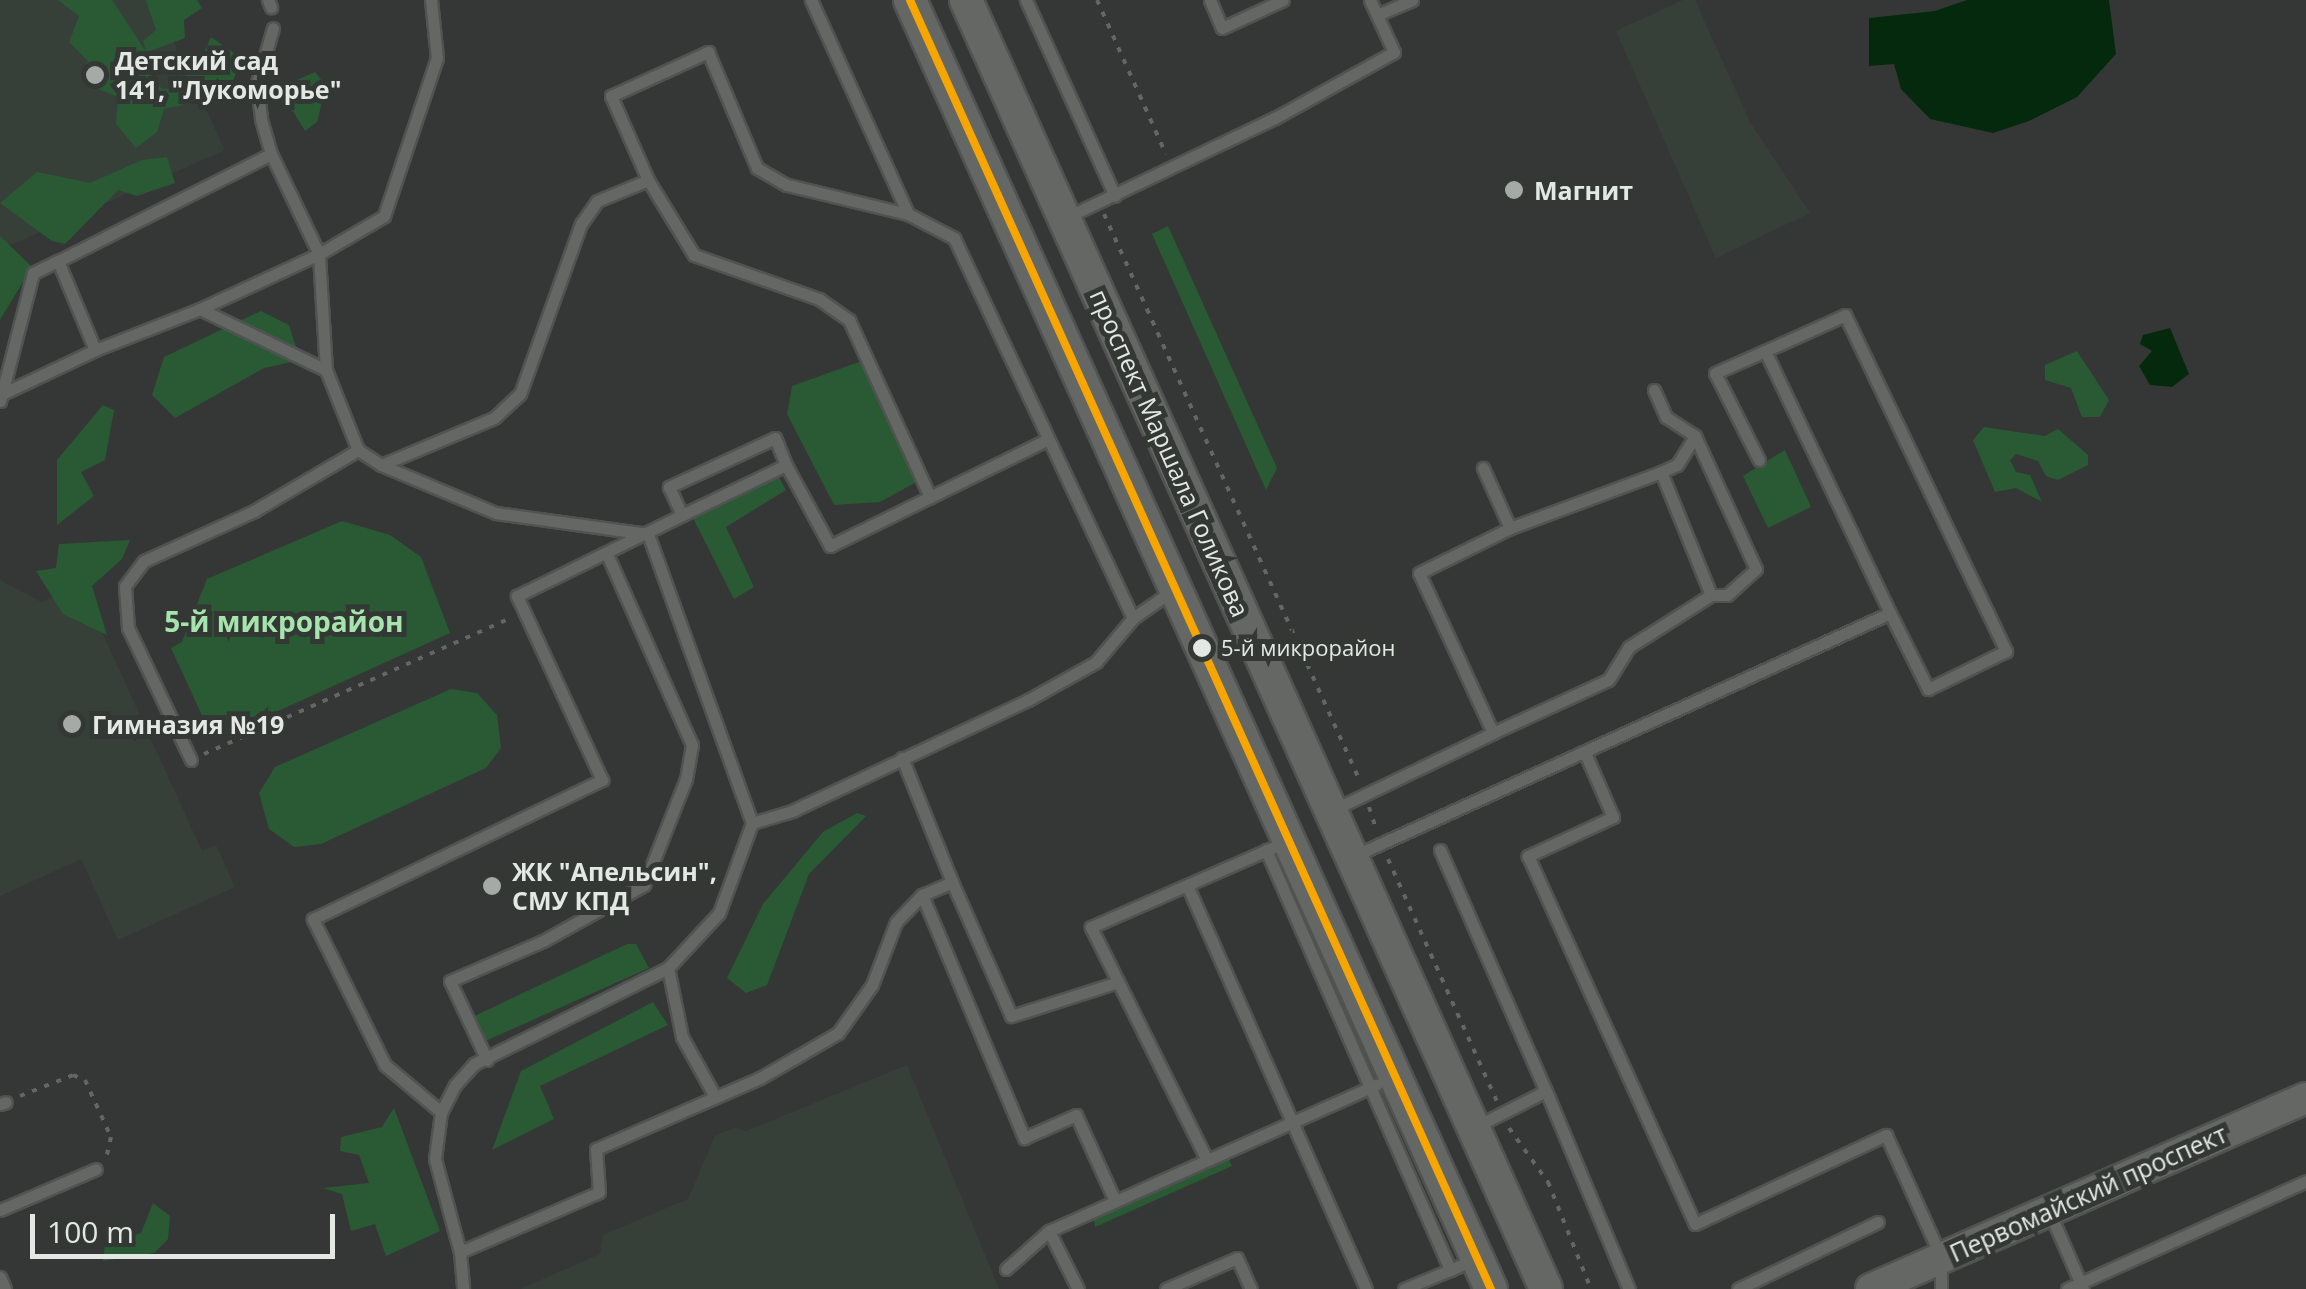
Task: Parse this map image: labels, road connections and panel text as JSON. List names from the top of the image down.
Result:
{
  "streets": {
    "main road": ["проспект Маршала Голикова"],
    "street": ["Первомайский проспект"]
  },
  "districts": ["5-й микрорайон"],
  "places": [
    "Детский сад 141, \"Лукоморье\"",
    "Магнит",
    "5-й микрорайон",
    "Гимназия №19",
    "ЖК \"Апельсин\", СМУ КПД"
  ],
  "scale_bar": "100 m"
}
